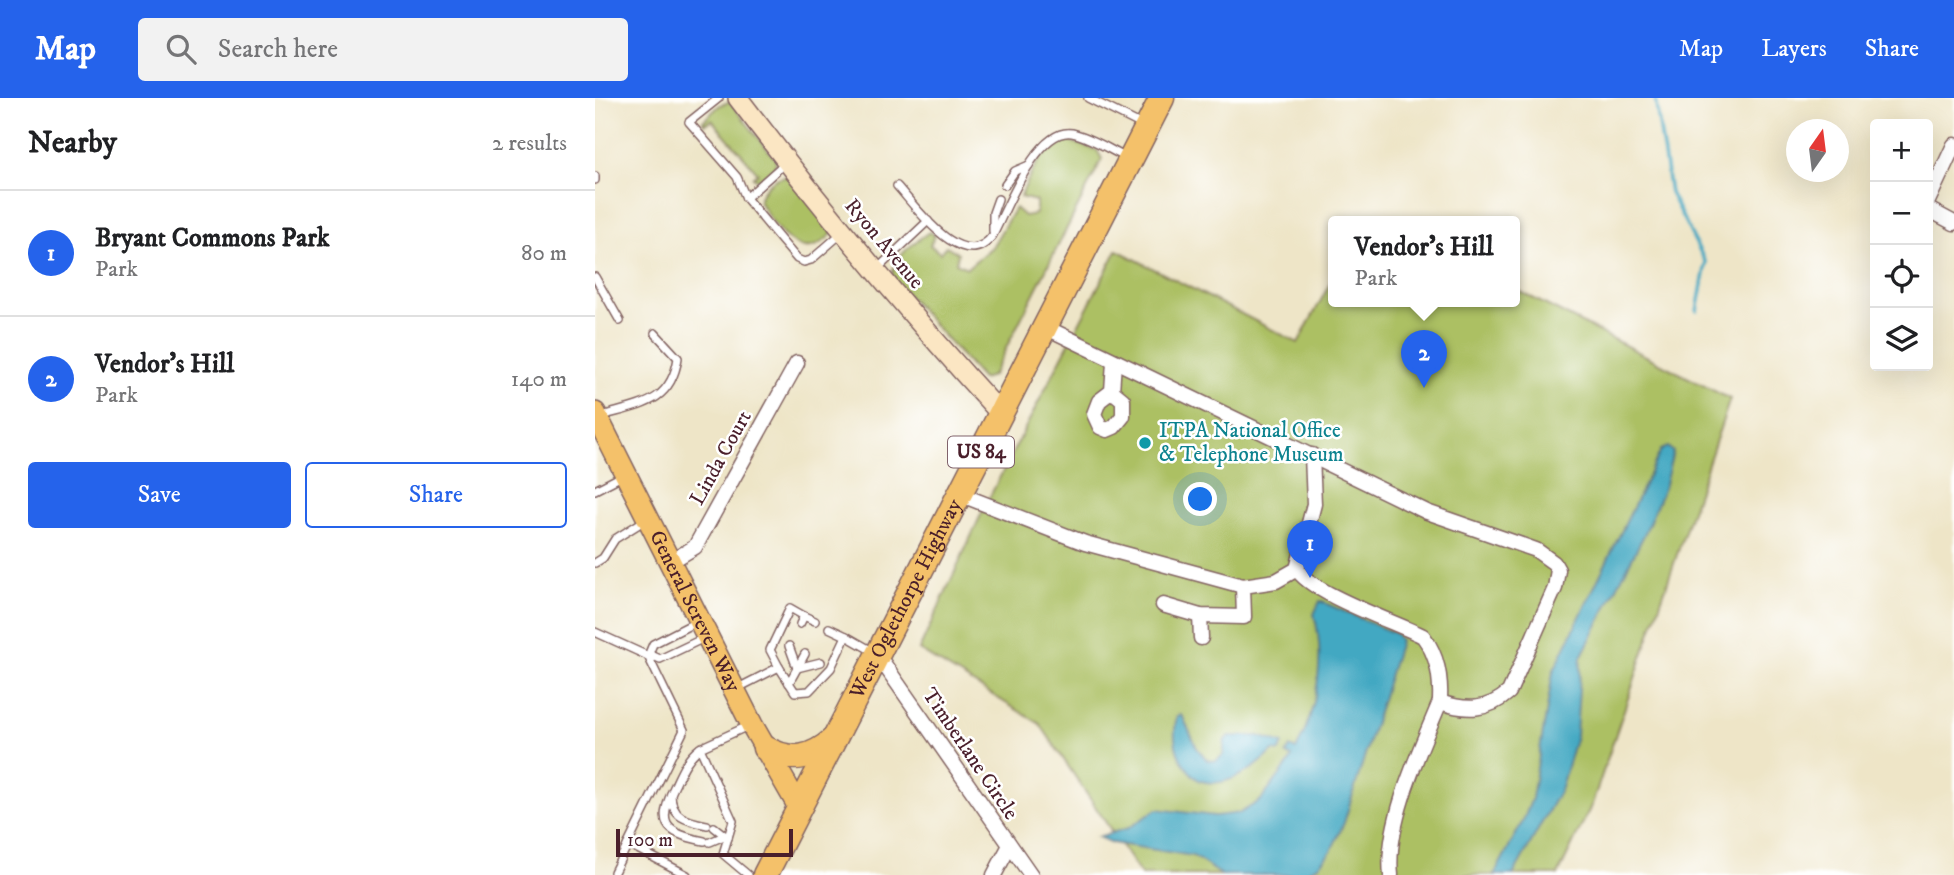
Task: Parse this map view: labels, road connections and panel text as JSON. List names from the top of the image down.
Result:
{
  "streets": {
    "highway": ["US 84", "West Oglethorpe Highway"],
    "main road": ["General Screven Way"],
    "street": ["Ryon Avenue", "Linda Court", "Timberlane Circle"]
  },
  "crossings": [
    ["Ryon Avenue", "West Oglethorpe Highway"],
    ["Linda Court", "General Screven Way"],
    ["West Oglethorpe Highway", "General Screven Way"],
    ["West Oglethorpe Highway", "Timberlane Circle"]
  ],
  "places": ["ITPA National Office & Telephone Museum"],
  "scale_bar": "100 m",
  "north": "top",
  "page": {
    "header": "Map",
    "search": "Search here",
    "nav": ["Map", "Layers", "Share"],
    "heading": ["Nearby", "2 results"],
    "map_buttons": ["+", "−"],
    "list": [
      {
        "mark": "1",
        "name": "Bryant Commons Park",
        "note": "Park",
        "value": "80 m"
      },
      {
        "mark": "2",
        "name": "Vendor's Hill",
        "note": "Park",
        "value": "140 m"
      }
    ],
    "popup": ["Vendor's Hill", "Park"],
    "pins": ["2", "1"],
    "buttons": ["Save", "Share"],
    "scale": "100 m"
  }
}
